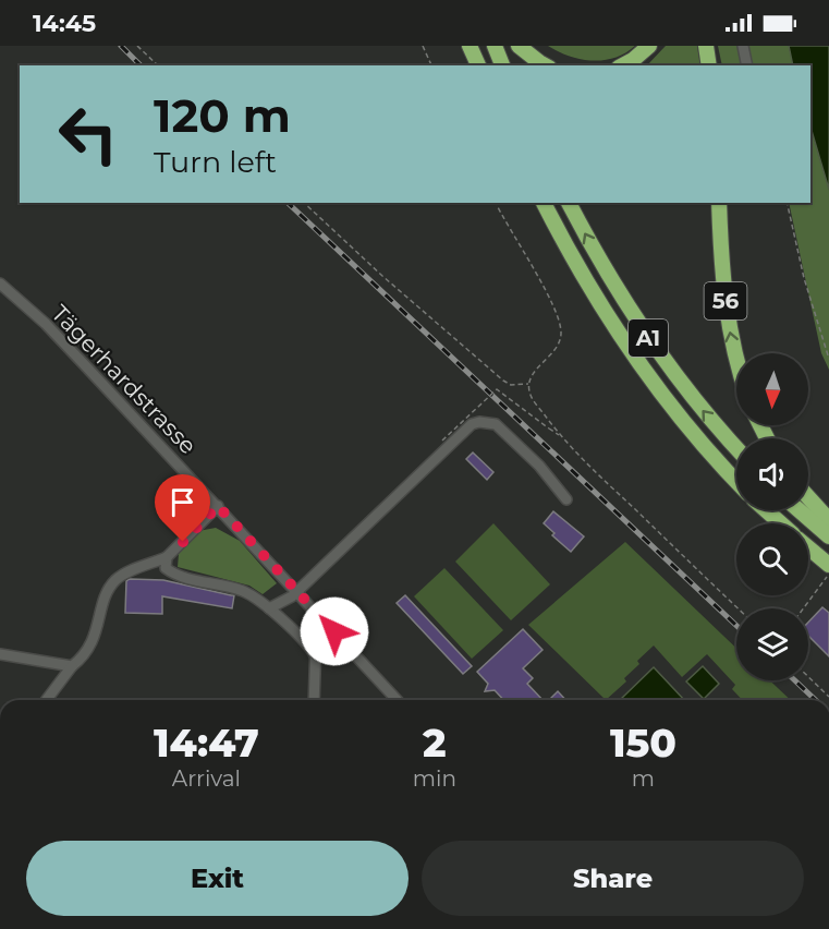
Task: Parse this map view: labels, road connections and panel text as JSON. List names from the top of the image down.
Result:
{
  "streets": {
    "highway": ["56", "A1"],
    "street": ["Tägerhardstrasse"]
  },
  "north": "bottom",
  "page": {
    "status": "14:45",
    "turn": ["120 m", "Turn left"],
    "eta": [
      "14:47",
      "Arrival",
      "2",
      "min",
      "150",
      "m"
    ],
    "buttons": ["Exit", "Share"]
  }
}
